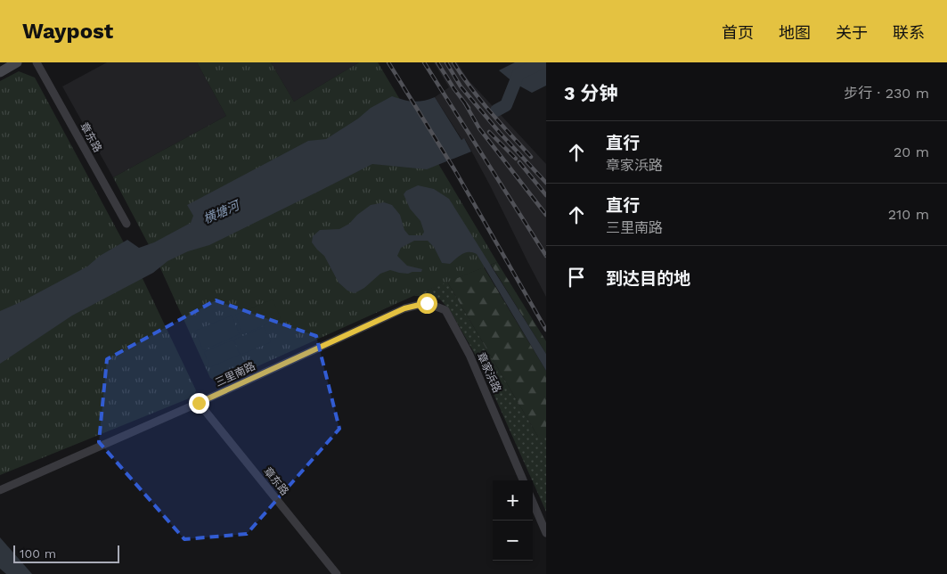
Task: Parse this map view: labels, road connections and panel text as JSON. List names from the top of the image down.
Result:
{
  "streets": {
    "street": ["章东路", "章家浜路", "三里南路"]
  },
  "crossings": [
    ["章东路", "三里南路"],
    ["章家浜路", "三里南路"]
  ],
  "water": ["横塘河"],
  "scale_bar": "100 m",
  "page": {
    "header": "Waypost",
    "nav": [
      "首页",
      "地图",
      "关于",
      "联系"
    ],
    "heading": ["3 分钟", "步行 · 230 m"],
    "list": [
      ["直行", "章家浜路", "20 m"],
      ["直行", "三里南路", "210 m"],
      "到达目的地"
    ],
    "map_buttons": ["+", "−"],
    "scale": "100 m"
  }
}
